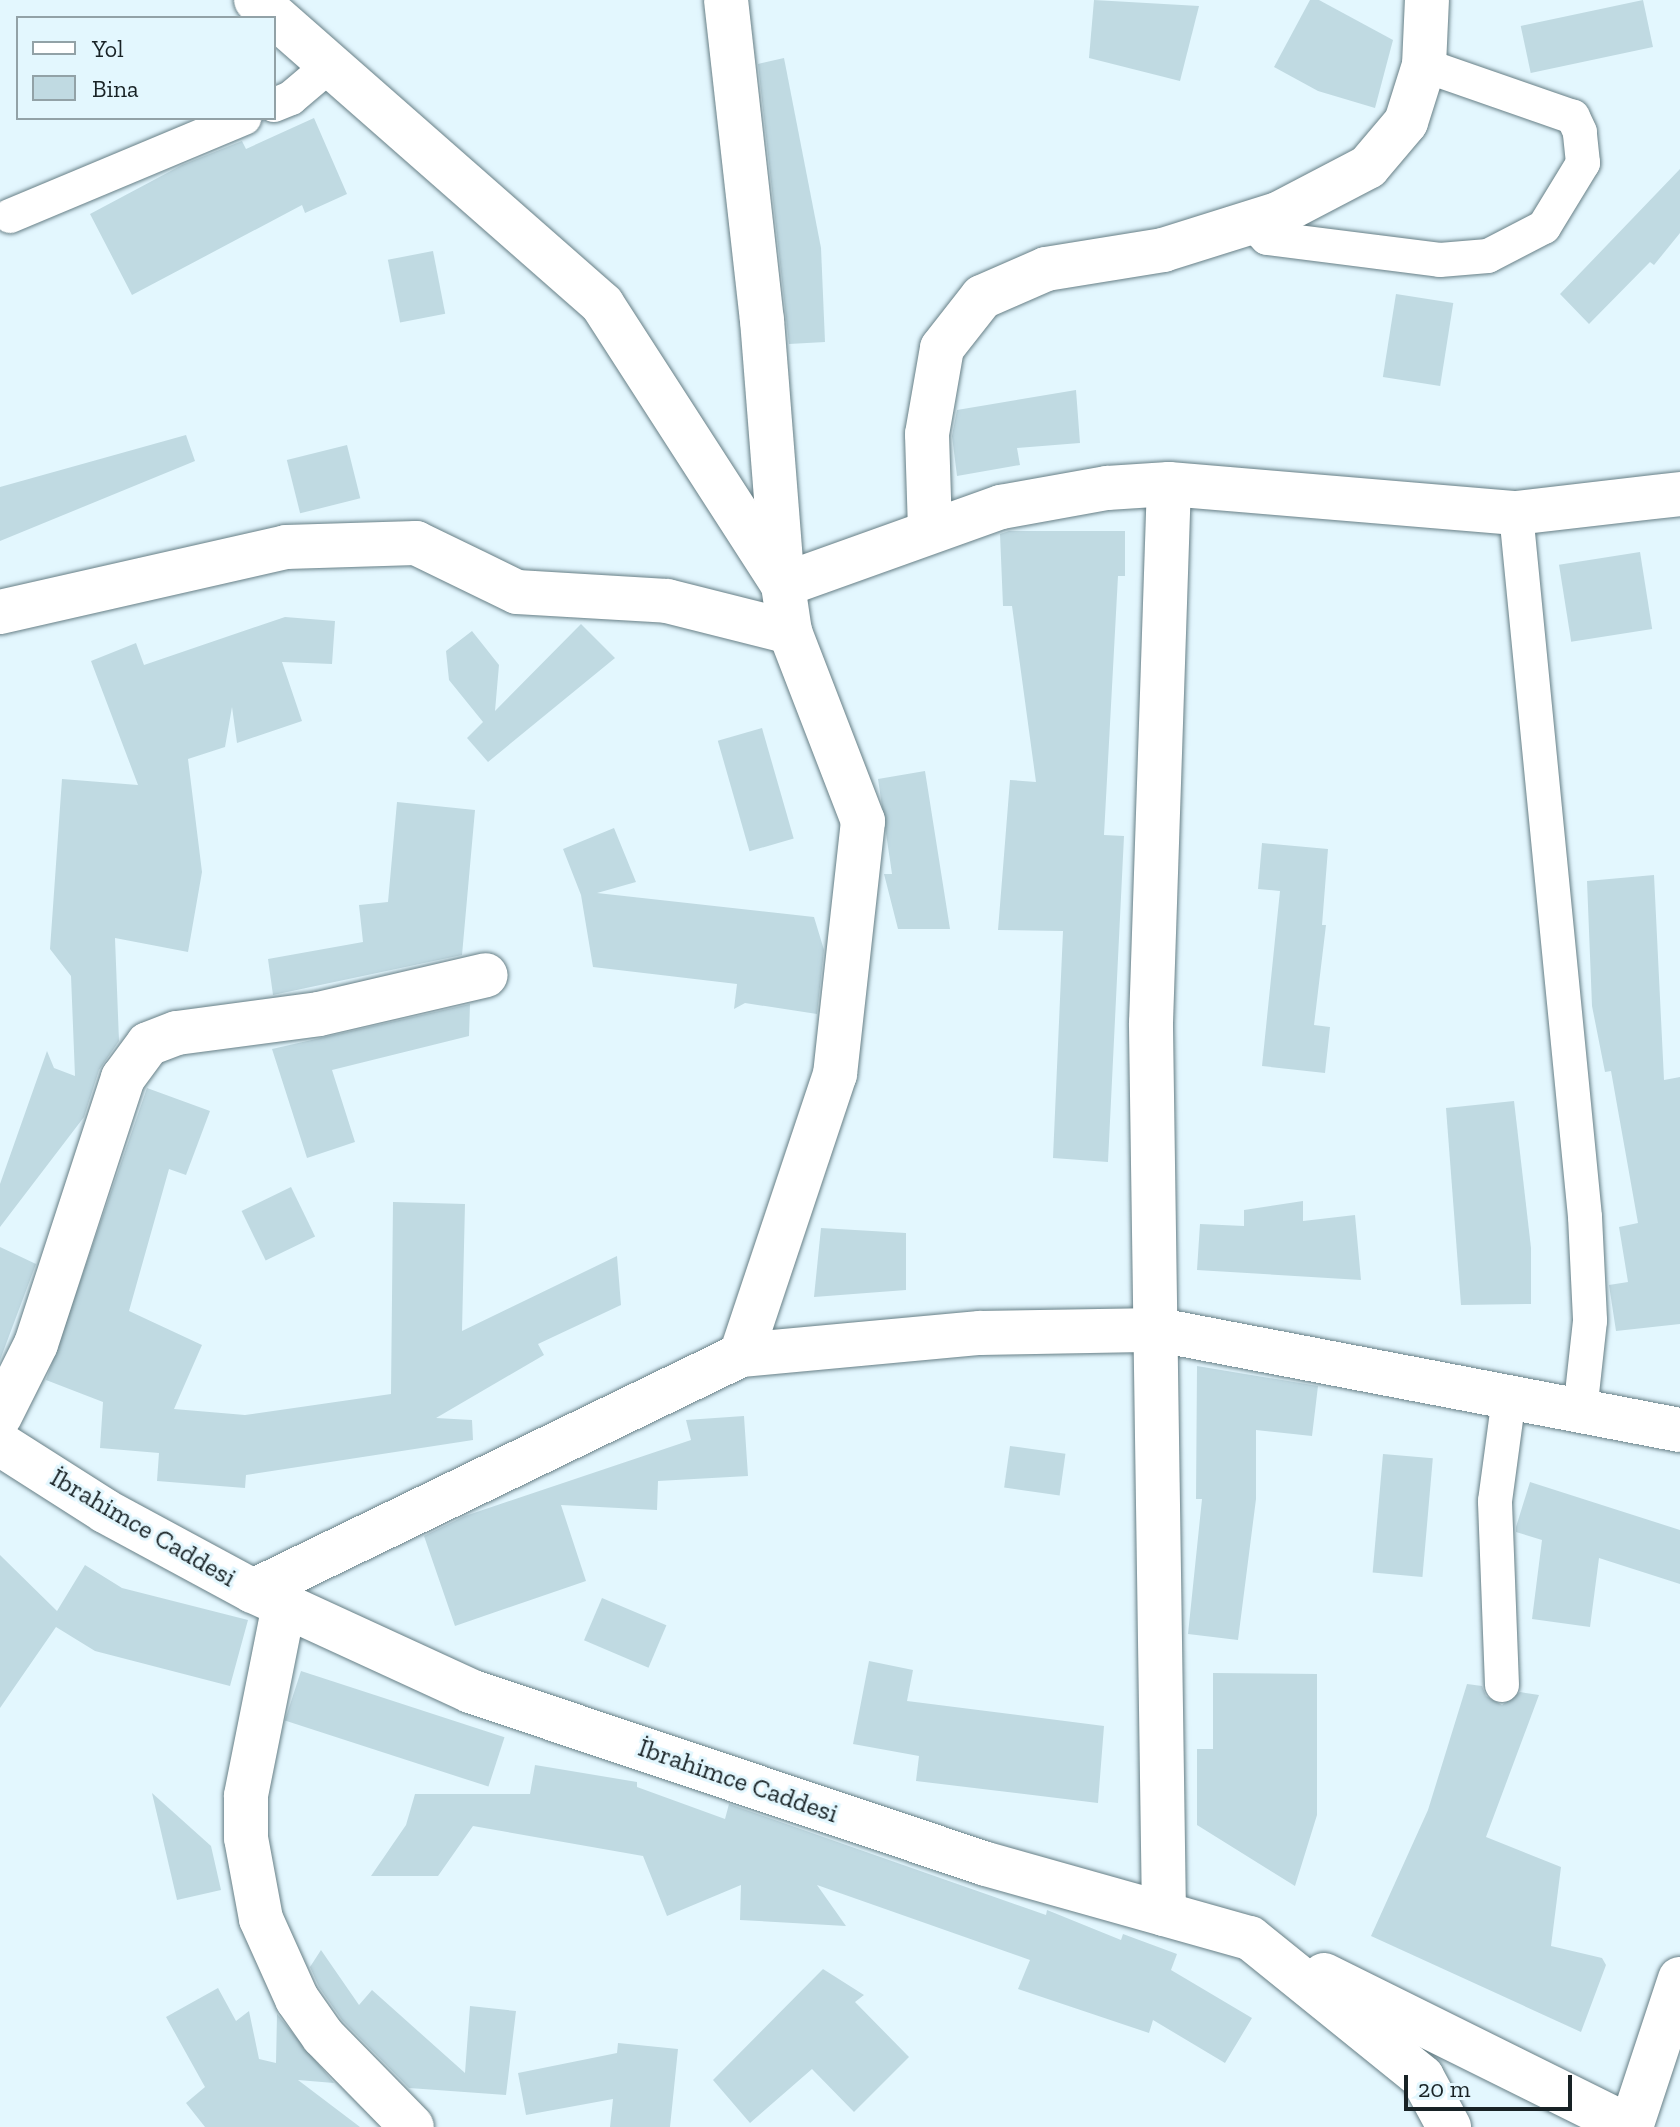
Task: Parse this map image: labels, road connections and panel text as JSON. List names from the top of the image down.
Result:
{
  "streets": {
    "street": ["İbrahimce Caddesi"]
  },
  "legend": ["Yol", "Bina"],
  "scale_bar": "20 m"
}
